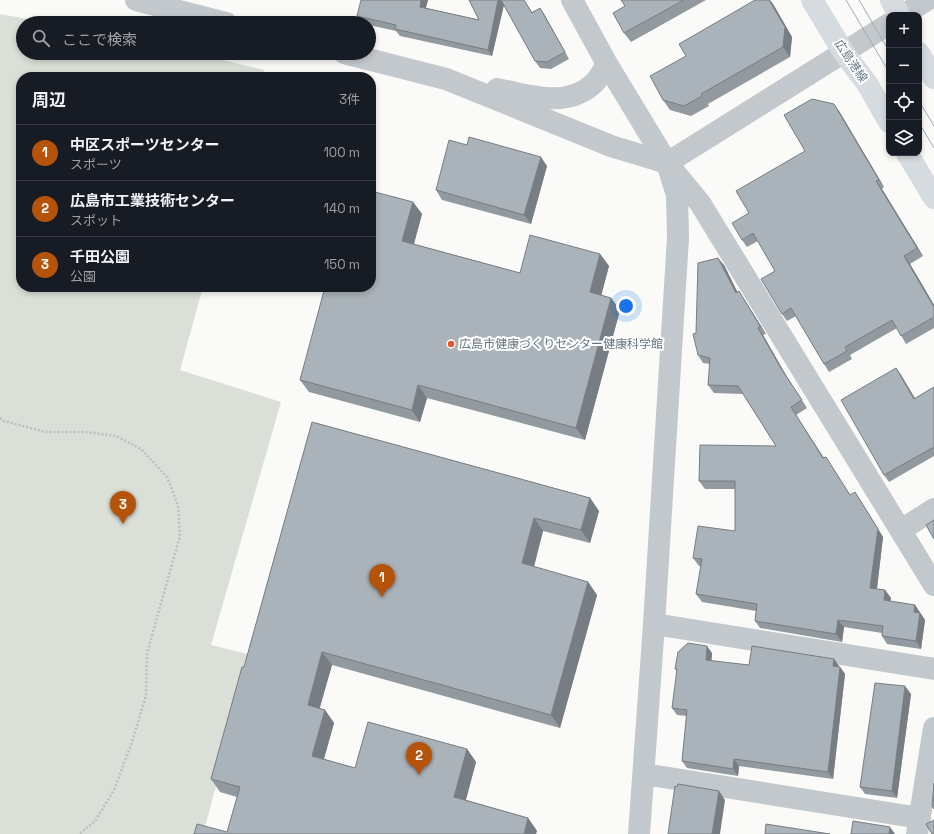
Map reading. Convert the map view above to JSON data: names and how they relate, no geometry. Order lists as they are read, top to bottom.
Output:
{
  "streets": {
    "main road": ["広島港線"]
  },
  "places": ["広島市健康づくりセンター健康科学館"],
  "page": {
    "map_buttons": ["+", "−"],
    "search": "ここで検索",
    "heading": ["周辺", "3件"],
    "list": [
      {
        "mark": "1",
        "name": "中区スポーツセンター",
        "note": "スポーツ",
        "value": "100 m"
      },
      {
        "mark": "2",
        "name": "広島市工業技術センター",
        "note": "スポット",
        "value": "140 m"
      },
      {
        "mark": "3",
        "name": "千田公園",
        "note": "公園",
        "value": "150 m"
      }
    ],
    "pins": ["3", "1", "2"]
  }
}
